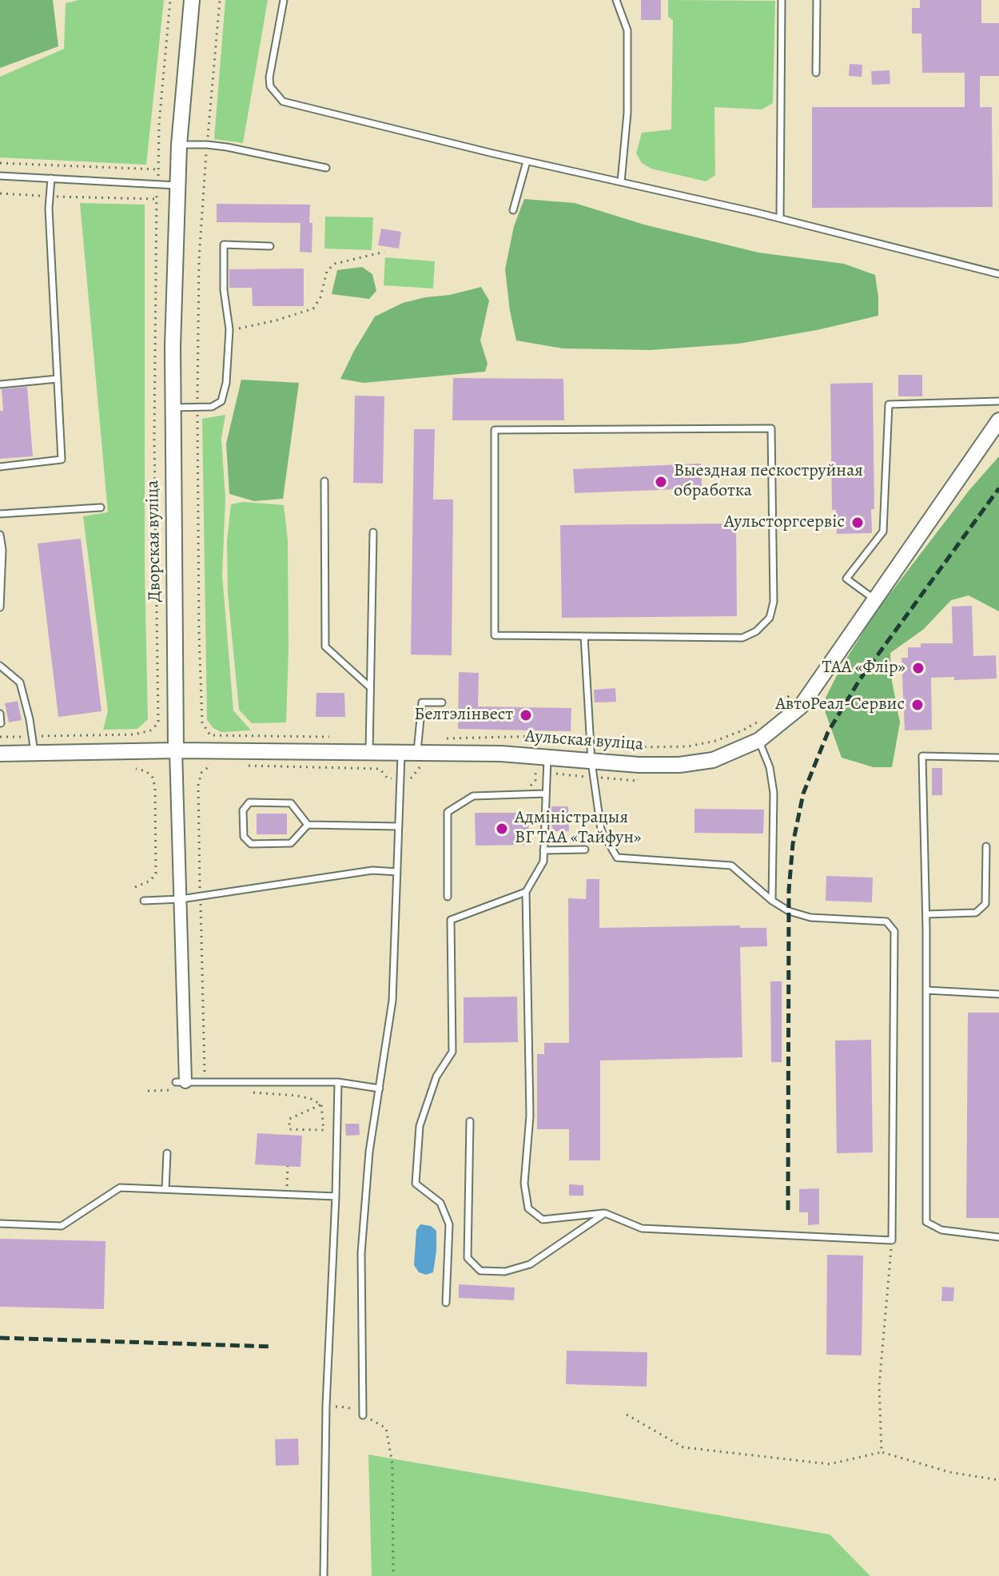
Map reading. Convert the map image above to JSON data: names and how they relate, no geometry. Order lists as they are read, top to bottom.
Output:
{
  "streets": {
    "street": ["Дворская вуліца", "Аульская вуліца"]
  },
  "crossings": [
    ["Дворская вуліца", "Аульская вуліца"]
  ],
  "places": [
    "Выездная пескоструйная обработка",
    "Аульсторгсервіс",
    "ТАА «Флір»",
    "АвтоРеал-Сервис",
    "Белтэлінвест",
    "Адміністрацыя ВГ ТАА «Тайфун»"
  ]
}
